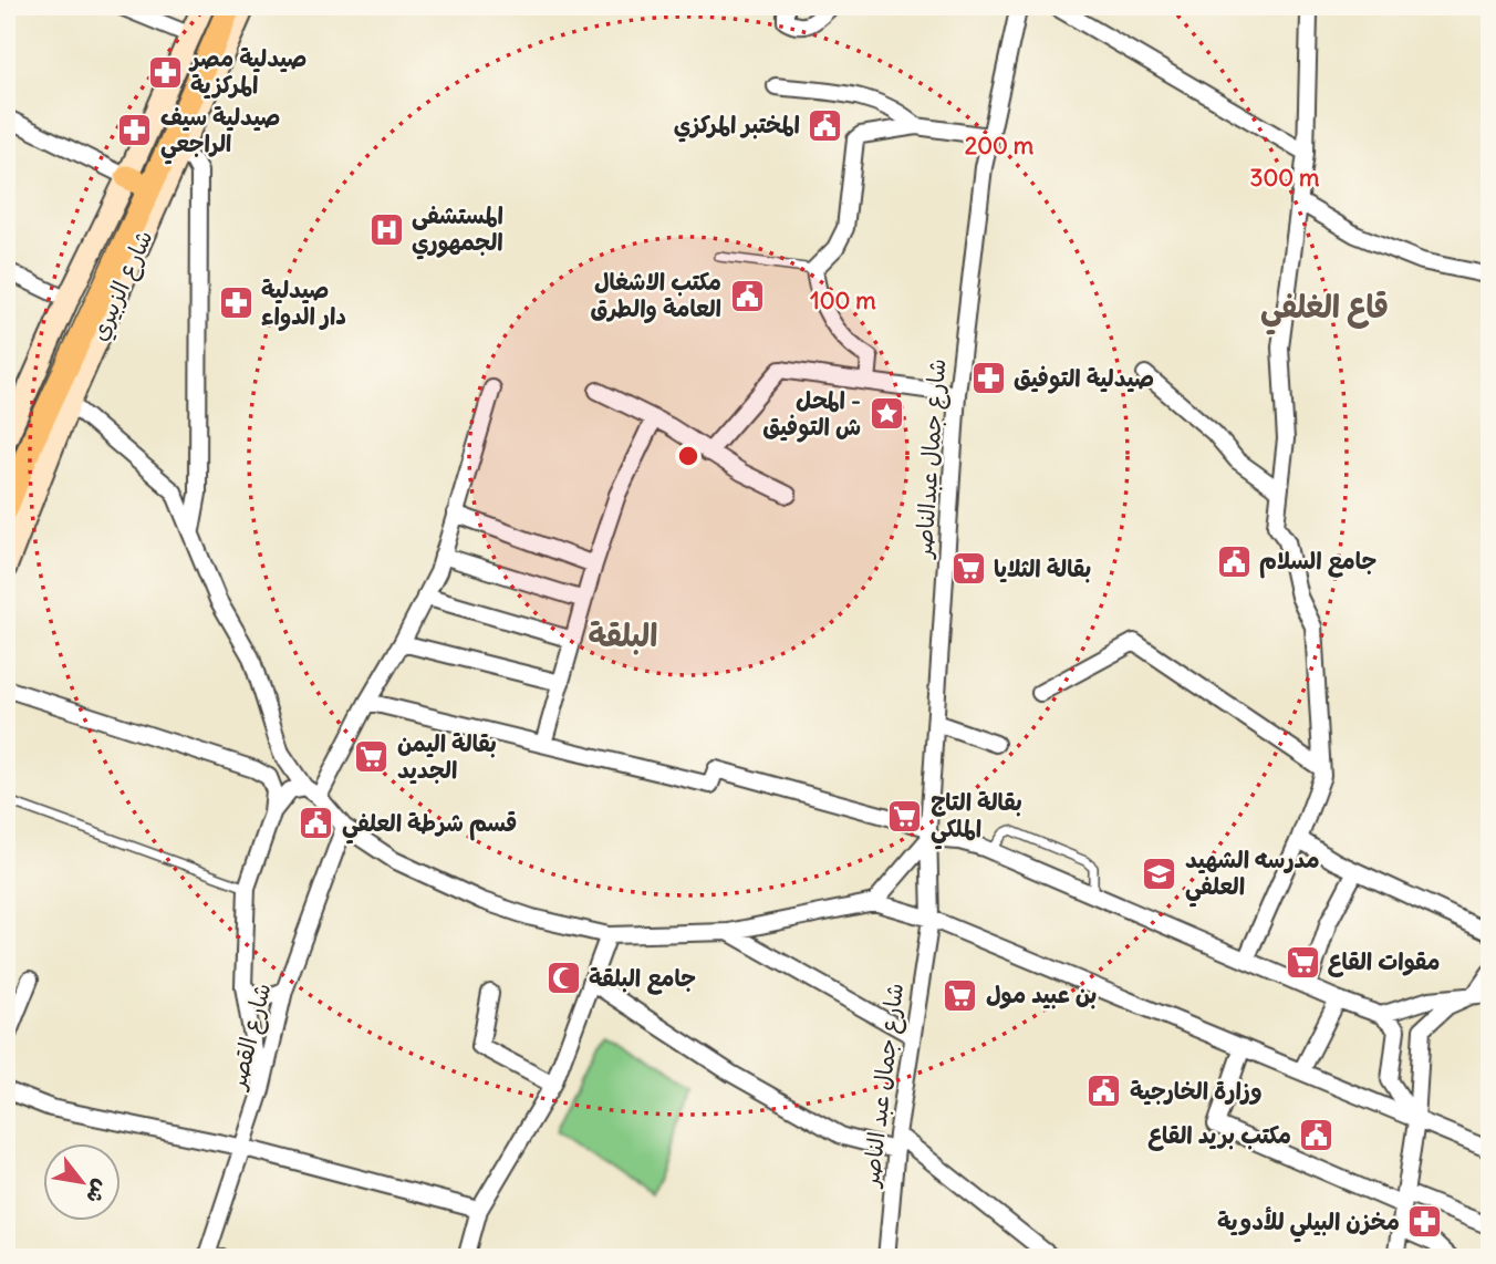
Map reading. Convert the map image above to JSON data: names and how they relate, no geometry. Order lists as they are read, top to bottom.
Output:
{
  "streets": {
    "main road": ["شارع الزبيري"],
    "street": ["شارع جمال عبدالناصر", "شارع القصر", "شارع جمال عبد الناصر"]
  },
  "crossings": [
    ["شارع جمال عبدالناصر", "شارع جمال عبد الناصر"]
  ],
  "districts": ["قاع الغلفي", "البلقة"],
  "places": {
    "pharmacy": [
      "صيدلية مصر المركزية",
      "صيدلية سيف الراجعي",
      "صيدلية دار الدواء",
      "صيدلية التوفيق",
      "مخزن البيلي للأدوية"
    ],
    "public building": [
      "المختبر المركزي",
      "مكتب الاشغال العامة والطرق",
      "جامع السلام",
      "قسم شرطة العلفي",
      "وزارة الخارجية",
      "مكتب بريد القاع"
    ],
    "hospital": ["المستشفى الجمهوري"],
    "place": ["المحل - ش التوفيق"],
    "supermarket": [
      "بقالة الثلايا",
      "بقالة اليمن الجديد",
      "بقالة التاج الملكي",
      "مقوات القاع",
      "بن عبيد مول"
    ],
    "school or university": ["مدرسه الشهيد العلفي"],
    "mosque": ["جامع البلقة"]
  },
  "north": "bottom right",
  "rings": ["200 m", "300 m", "100 m"]
}
